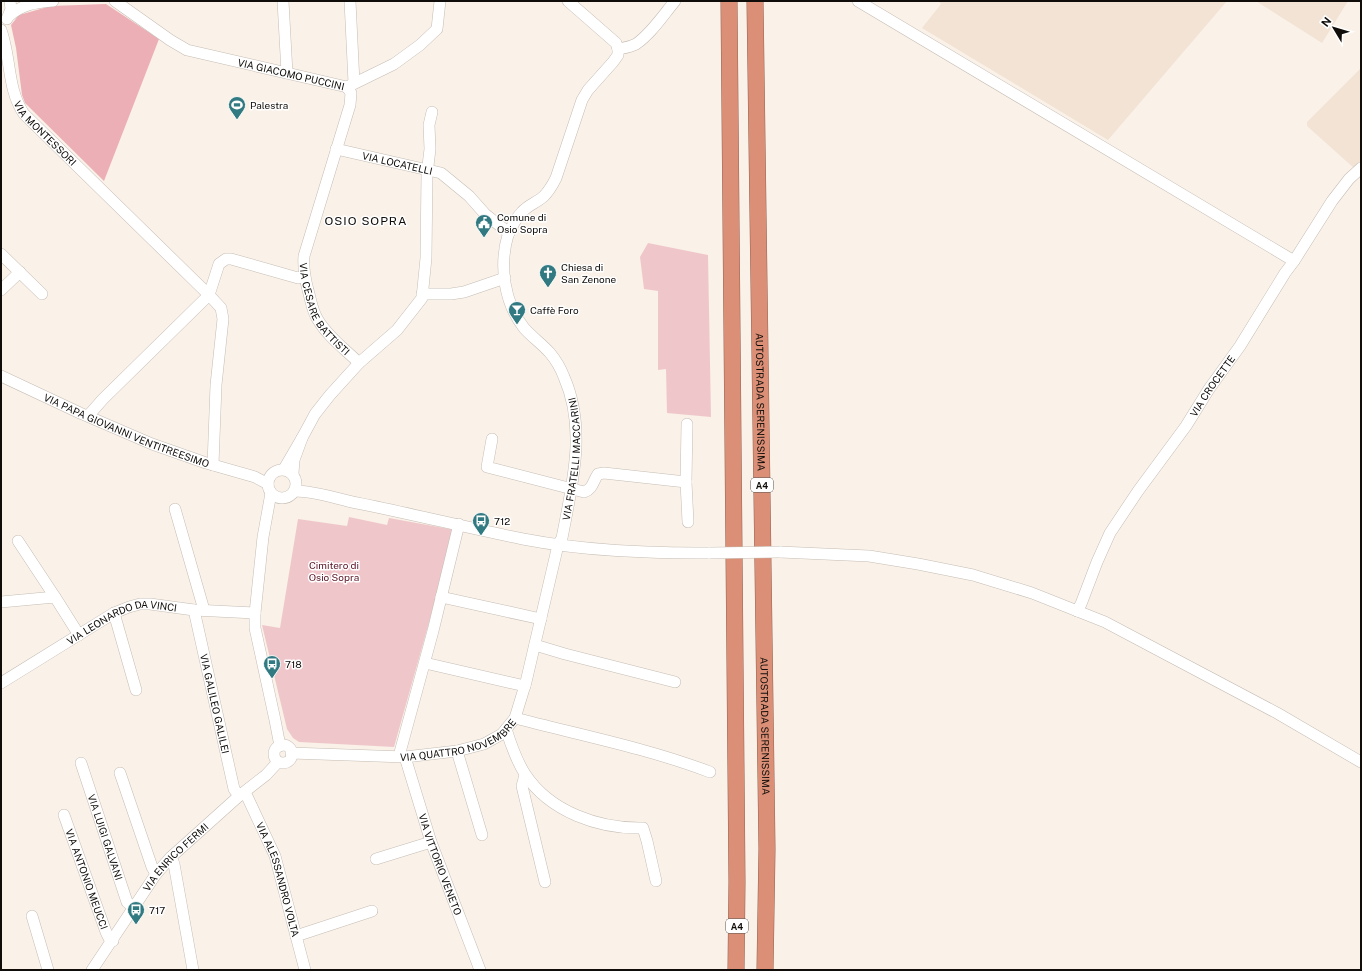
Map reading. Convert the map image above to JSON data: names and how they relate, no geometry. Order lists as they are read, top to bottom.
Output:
{
  "streets": {
    "highway": ["AUTOSTRADA SERENISSIMA", "A4"],
    "street": [
      "VIA GIACOMO PUCCINI",
      "VIA MONTESSORI",
      "VIA LOCATELLI",
      "VIA CESARE BATTISTI",
      "VIA CROCETTE",
      "VIA PAPA GIOVANNI VENTITREESIMO",
      "VIA FRATELLI MACCARINI",
      "VIA LEONARDO DA VINCI",
      "VIA GALILEO GALILEI",
      "VIA QUATTRO NOVEMBRE",
      "VIA LUIGI GALVANI",
      "VIA ENRICO FERMI",
      "VIA VITTORIO VENETO",
      "VIA ANTONIO MEUCCI",
      "VIA ALESSANDRO VOLTA"
    ]
  },
  "crossings": [
    ["VIA GIACOMO PUCCINI", "VIA CESARE BATTISTI"],
    ["VIA MONTESSORI", "VIA PAPA GIOVANNI VENTITREESIMO"],
    ["VIA LOCATELLI", "VIA CESARE BATTISTI"],
    ["VIA LOCATELLI", "VIA FRATELLI MACCARINI"],
    ["VIA FRATELLI MACCARINI", "VIA QUATTRO NOVEMBRE"],
    ["VIA LEONARDO DA VINCI", "VIA GALILEO GALILEI"],
    ["VIA GALILEO GALILEI", "VIA ENRICO FERMI"],
    ["VIA GALILEO GALILEI", "VIA ALESSANDRO VOLTA"],
    ["VIA QUATTRO NOVEMBRE", "VIA ENRICO FERMI"],
    ["VIA QUATTRO NOVEMBRE", "VIA VITTORIO VENETO"],
    ["VIA LUIGI GALVANI", "VIA ENRICO FERMI"],
    ["VIA ENRICO FERMI", "VIA ANTONIO MEUCCI"],
    ["VIA ENRICO FERMI", "VIA ALESSANDRO VOLTA"]
  ],
  "districts": ["OSIO SOPRA"],
  "parks": ["Cimitero di Osio Sopra"],
  "places": {
    "sports": ["Palestra"],
    "public building": ["Comune di Osio Sopra"],
    "church": ["Chiesa di San Zenone"],
    "bar": ["Caffè Foro"],
    "bus stop": ["712", "718", "717"]
  },
  "north": "top left"
}
